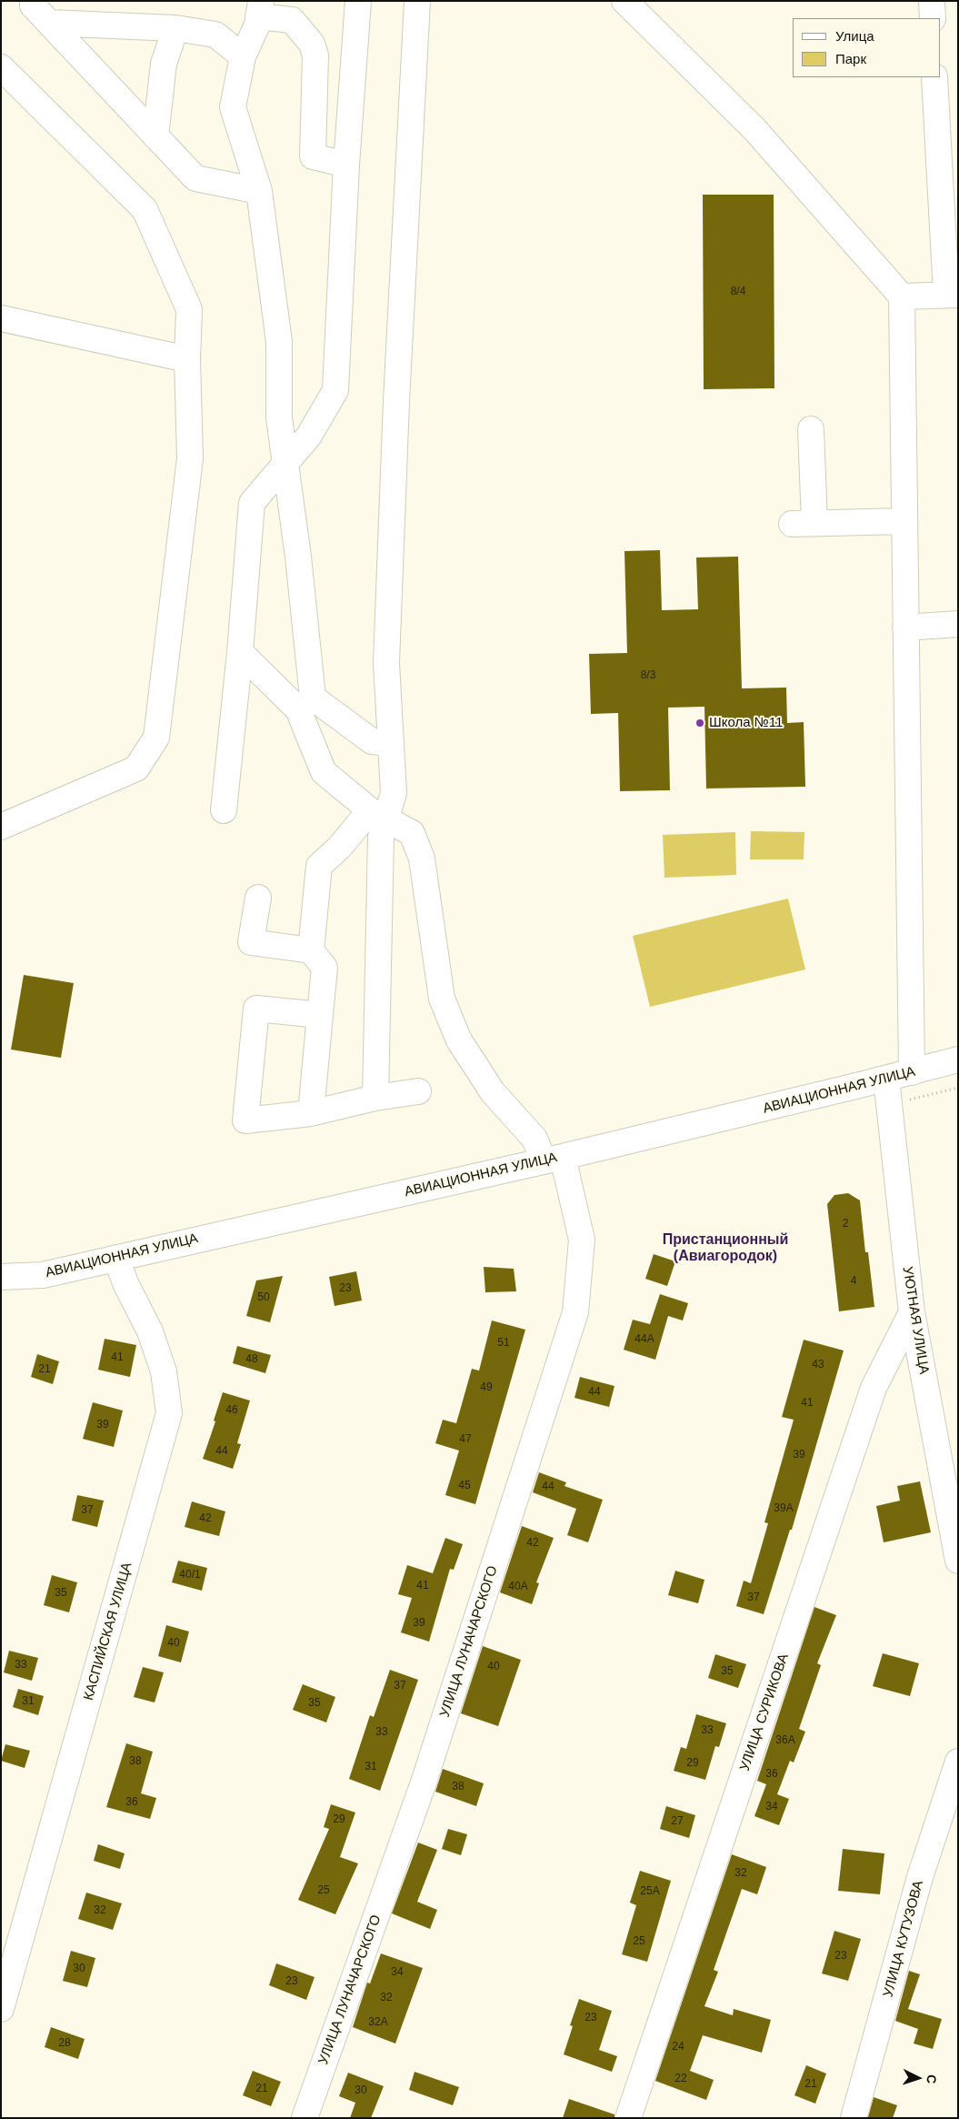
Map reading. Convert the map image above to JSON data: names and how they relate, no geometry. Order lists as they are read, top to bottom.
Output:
{
  "streets": {
    "street": [
      "АВИАЦИОННАЯ УЛИЦА",
      "УЮТНАЯ УЛИЦА",
      "КАСПИЙСКАЯ УЛИЦА",
      "УЛИЦА ЛУНАЧАРСКОГО",
      "УЛИЦА СУРИКОВА",
      "УЛИЦА КУТУЗОВА"
    ]
  },
  "crossings": [
    ["АВИАЦИОННАЯ УЛИЦА", "УЮТНАЯ УЛИЦА"],
    ["АВИАЦИОННАЯ УЛИЦА", "КАСПИЙСКАЯ УЛИЦА"],
    ["АВИАЦИОННАЯ УЛИЦА", "УЛИЦА ЛУНАЧАРСКОГО"],
    ["УЮТНАЯ УЛИЦА", "УЛИЦА СУРИКОВА"]
  ],
  "districts": ["Пристанционный (Авиагородок)"],
  "places": ["Школа №11"],
  "house_numbers": [
    "8/4",
    "8/3",
    "2",
    "4",
    "23",
    "50",
    "44А",
    "51",
    "41",
    "48",
    "43",
    "21",
    "49",
    "44",
    "41",
    "46",
    "39",
    "47",
    "44",
    "39",
    "45",
    "44",
    "39А",
    "37",
    "42",
    "42",
    "40/1",
    "41",
    "40А",
    "35",
    "37",
    "39",
    "40",
    "33",
    "40",
    "35",
    "37",
    "31",
    "35",
    "33",
    "33",
    "36А",
    "38",
    "29",
    "31",
    "36",
    "38",
    "36",
    "34",
    "29",
    "27",
    "32",
    "25",
    "25А",
    "32",
    "25",
    "23",
    "30",
    "34",
    "23",
    "32",
    "23",
    "32А",
    "28",
    "24",
    "22",
    "21",
    "21",
    "30"
  ],
  "legend": ["Улица", "Парк"],
  "north": "right"
}
